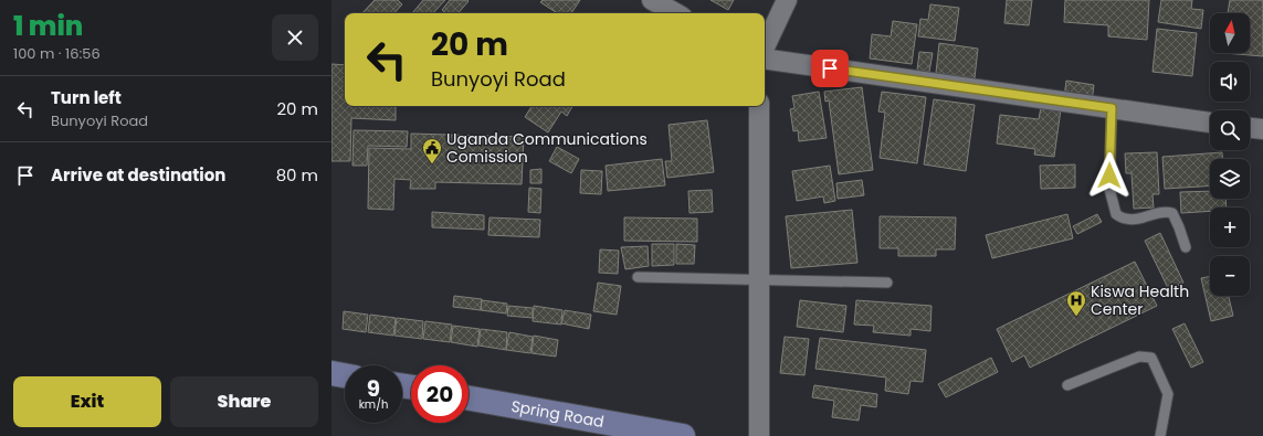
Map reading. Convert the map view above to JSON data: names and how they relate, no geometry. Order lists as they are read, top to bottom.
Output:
{
  "streets": {
    "main road": ["Spring Road"]
  },
  "places": {
    "public building": ["Uganda Communications Comission"],
    "hospital": ["Kiswa Health Center"]
  },
  "north": "top",
  "page": {
    "heading": ["1 min", "100 m · 16:56"],
    "map_buttons": ["+", "−"],
    "turn": ["20 m", "Bunyoyi Road"],
    "list": [
      {
        "name": "Turn left",
        "note": "Bunyoyi Road",
        "value": "20 m"
      },
      {
        "name": "Arrive at destination",
        "value": "80 m"
      }
    ],
    "speed": "9 km/h",
    "limit": "20",
    "buttons": ["Exit", "Share"]
  }
}
